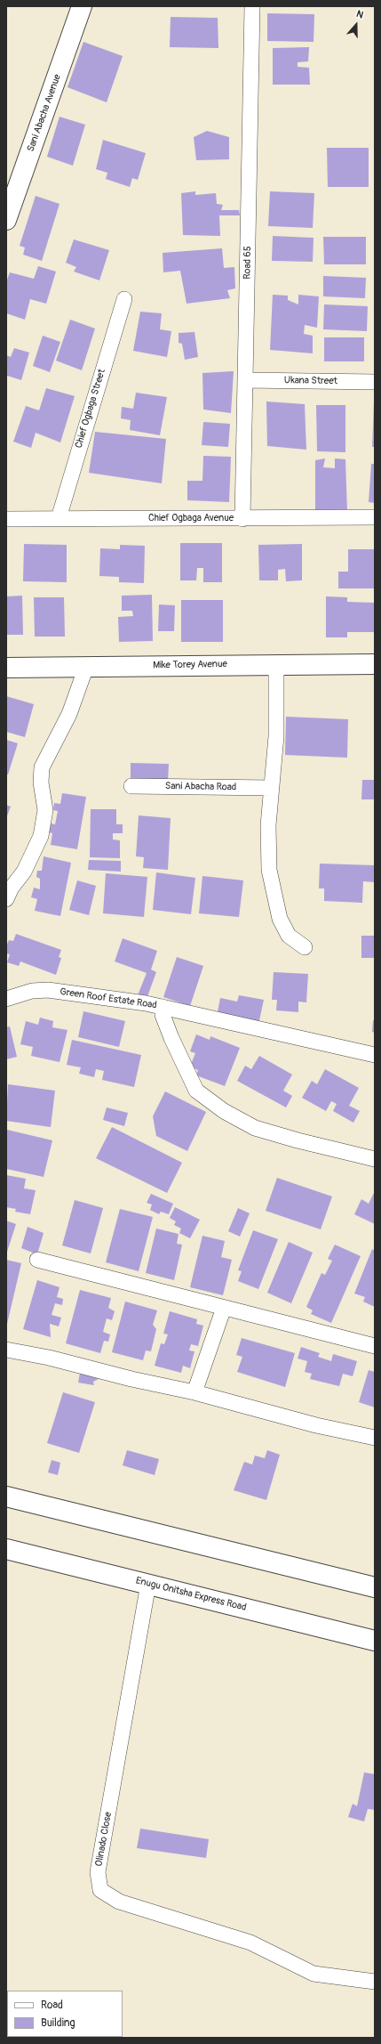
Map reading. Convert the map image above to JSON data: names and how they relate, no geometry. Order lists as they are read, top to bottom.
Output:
{
  "streets": {
    "main road": ["Sani Abacha Avenue", "Mike Torey Avenue", "Enugu Onitsha Express Road"],
    "street": [
      "Road 65",
      "Ukana Street",
      "Chief Ogbaga Street",
      "Chief Ogbaga Avenue",
      "Sani Abacha Road",
      "Green Roof Estate Road",
      "Olinado Close"
    ]
  },
  "crossings": [
    ["Road 65", "Ukana Street"],
    ["Road 65", "Chief Ogbaga Avenue"],
    ["Chief Ogbaga Street", "Chief Ogbaga Avenue"],
    ["Enugu Onitsha Express Road", "Olinado Close"]
  ],
  "legend": ["Road", "Building"],
  "north": "top"
}
